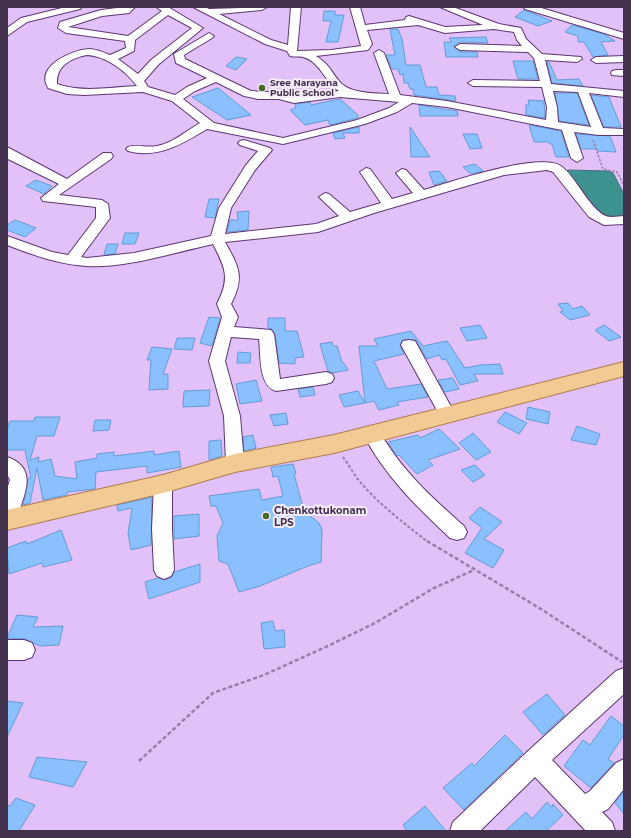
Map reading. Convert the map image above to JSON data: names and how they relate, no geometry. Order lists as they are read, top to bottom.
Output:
{
  "places": ["Sree Narayana Public School", "Chenkottukonam LPS"]
}
